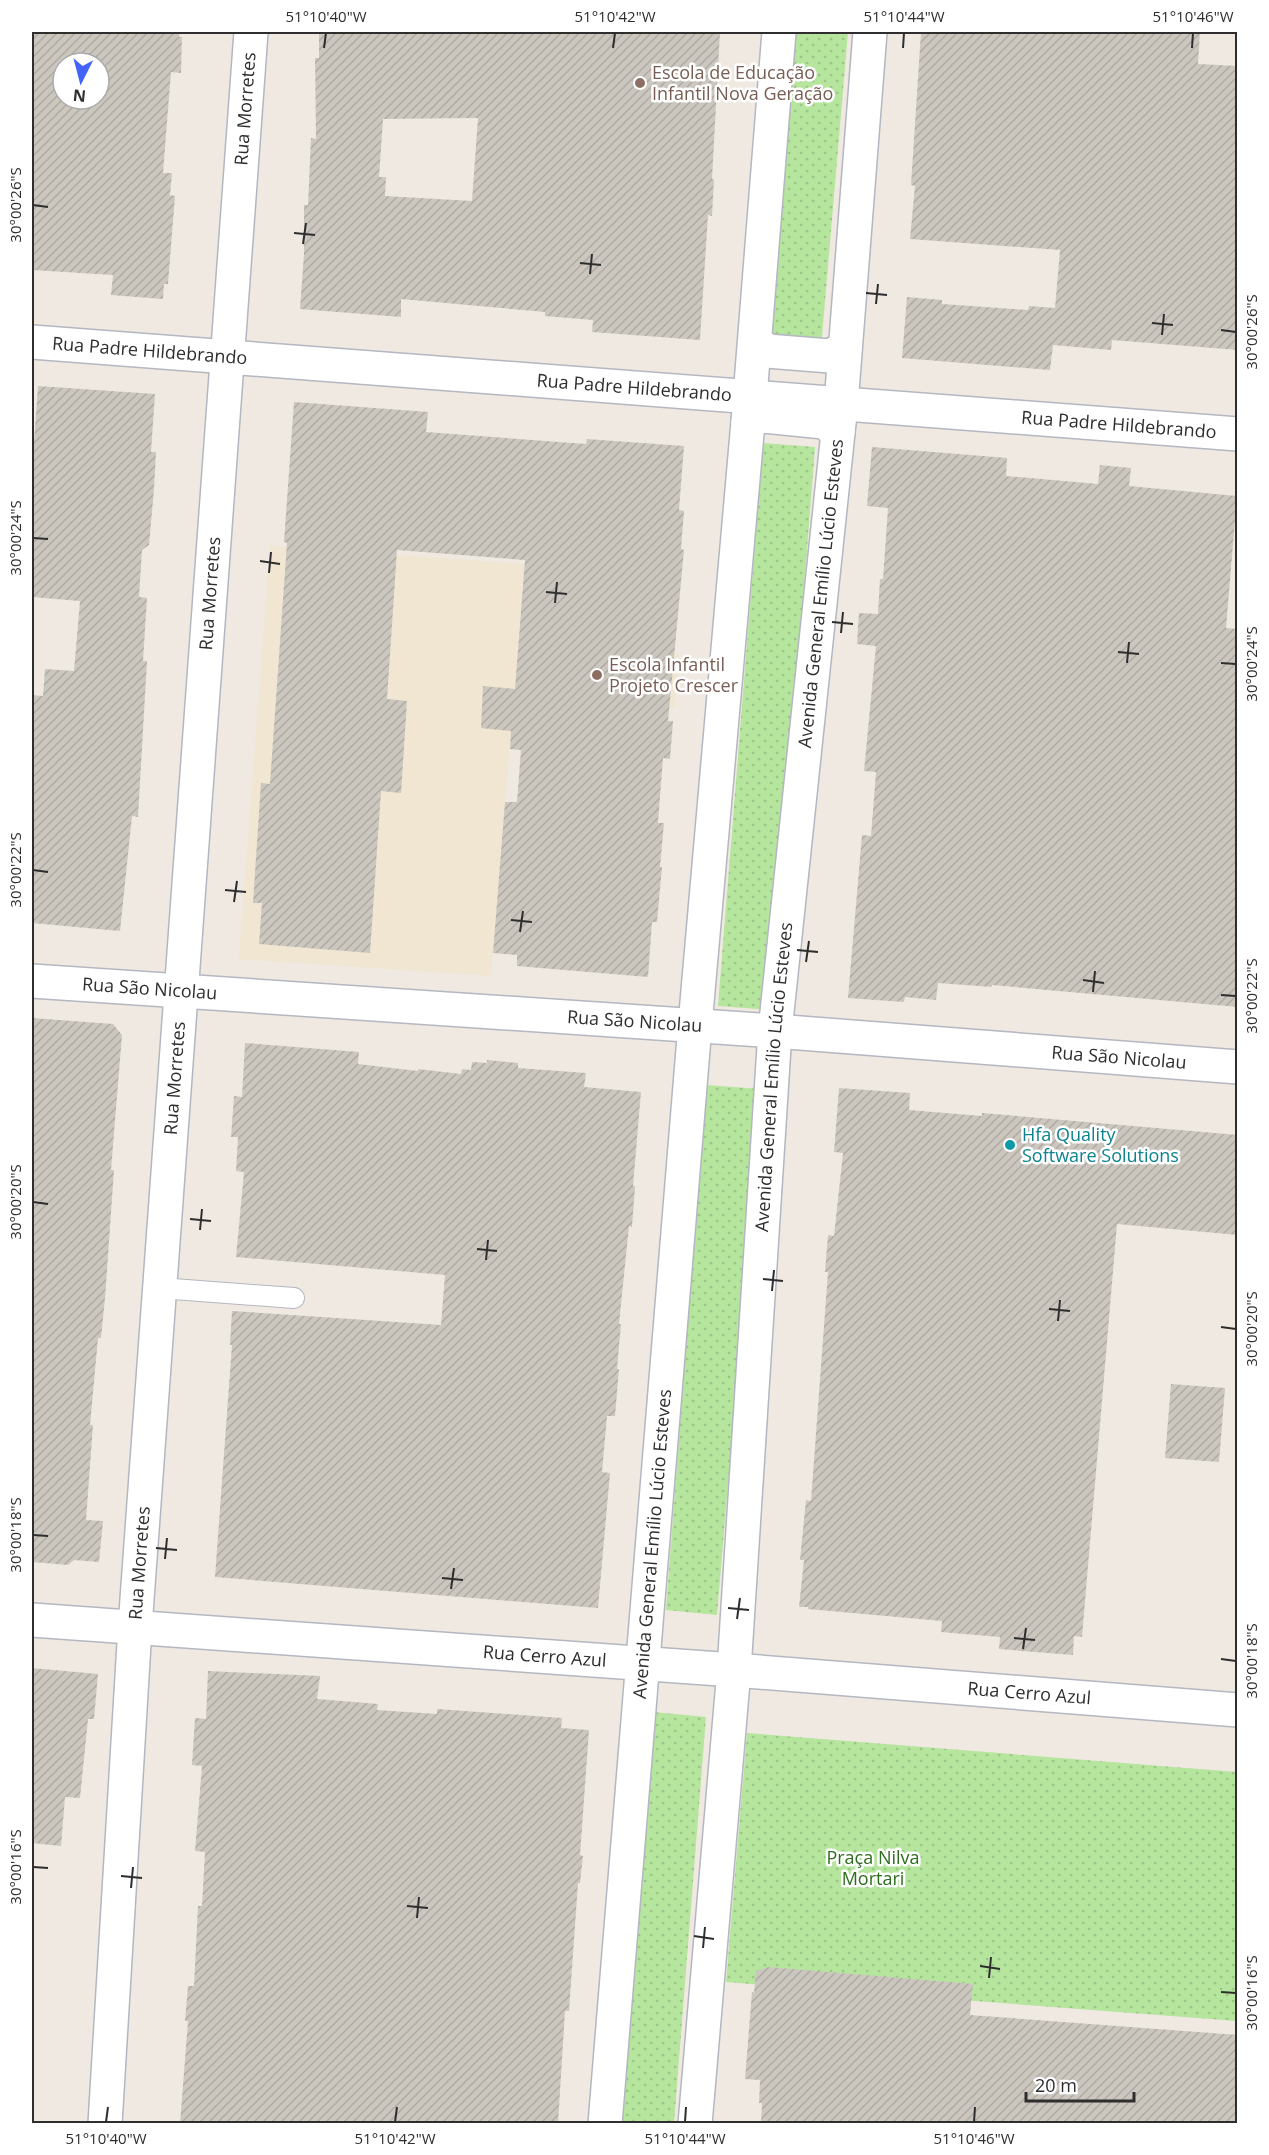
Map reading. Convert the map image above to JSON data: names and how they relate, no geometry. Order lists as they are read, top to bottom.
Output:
{
  "streets": {
    "street": [
      "Rua Morretes",
      "Rua Padre Hildebrando",
      "Avenida General Emílio Lúcio Esteves",
      "Rua São Nicolau",
      "Rua Cerro Azul"
    ]
  },
  "crossings": [
    ["Rua Morretes", "Rua Padre Hildebrando"],
    ["Rua Morretes", "Rua São Nicolau"],
    ["Rua Morretes", "Rua Cerro Azul"],
    ["Rua Padre Hildebrando", "Avenida General Emílio Lúcio Esteves"],
    ["Avenida General Emílio Lúcio Esteves", "Rua São Nicolau"],
    ["Avenida General Emílio Lúcio Esteves", "Rua Cerro Azul"]
  ],
  "parks": ["Praça Nilva Mortari"],
  "places": ["Escola de Educação Infantil Nova Geração", "Escola Infantil Projeto Crescer", "Hfa Quality Software Solutions"],
  "scale_bar": "20 m",
  "north": "bottom",
  "coordinates": [
    "51°10'40\"W",
    "51°10'42\"W",
    "51°10'44\"W",
    "51°10'46\"W",
    "30°00'26\"S",
    "30°00'24\"S",
    "30°00'22\"S",
    "30°00'20\"S",
    "30°00'18\"S",
    "30°00'16\"S"
  ]
}
